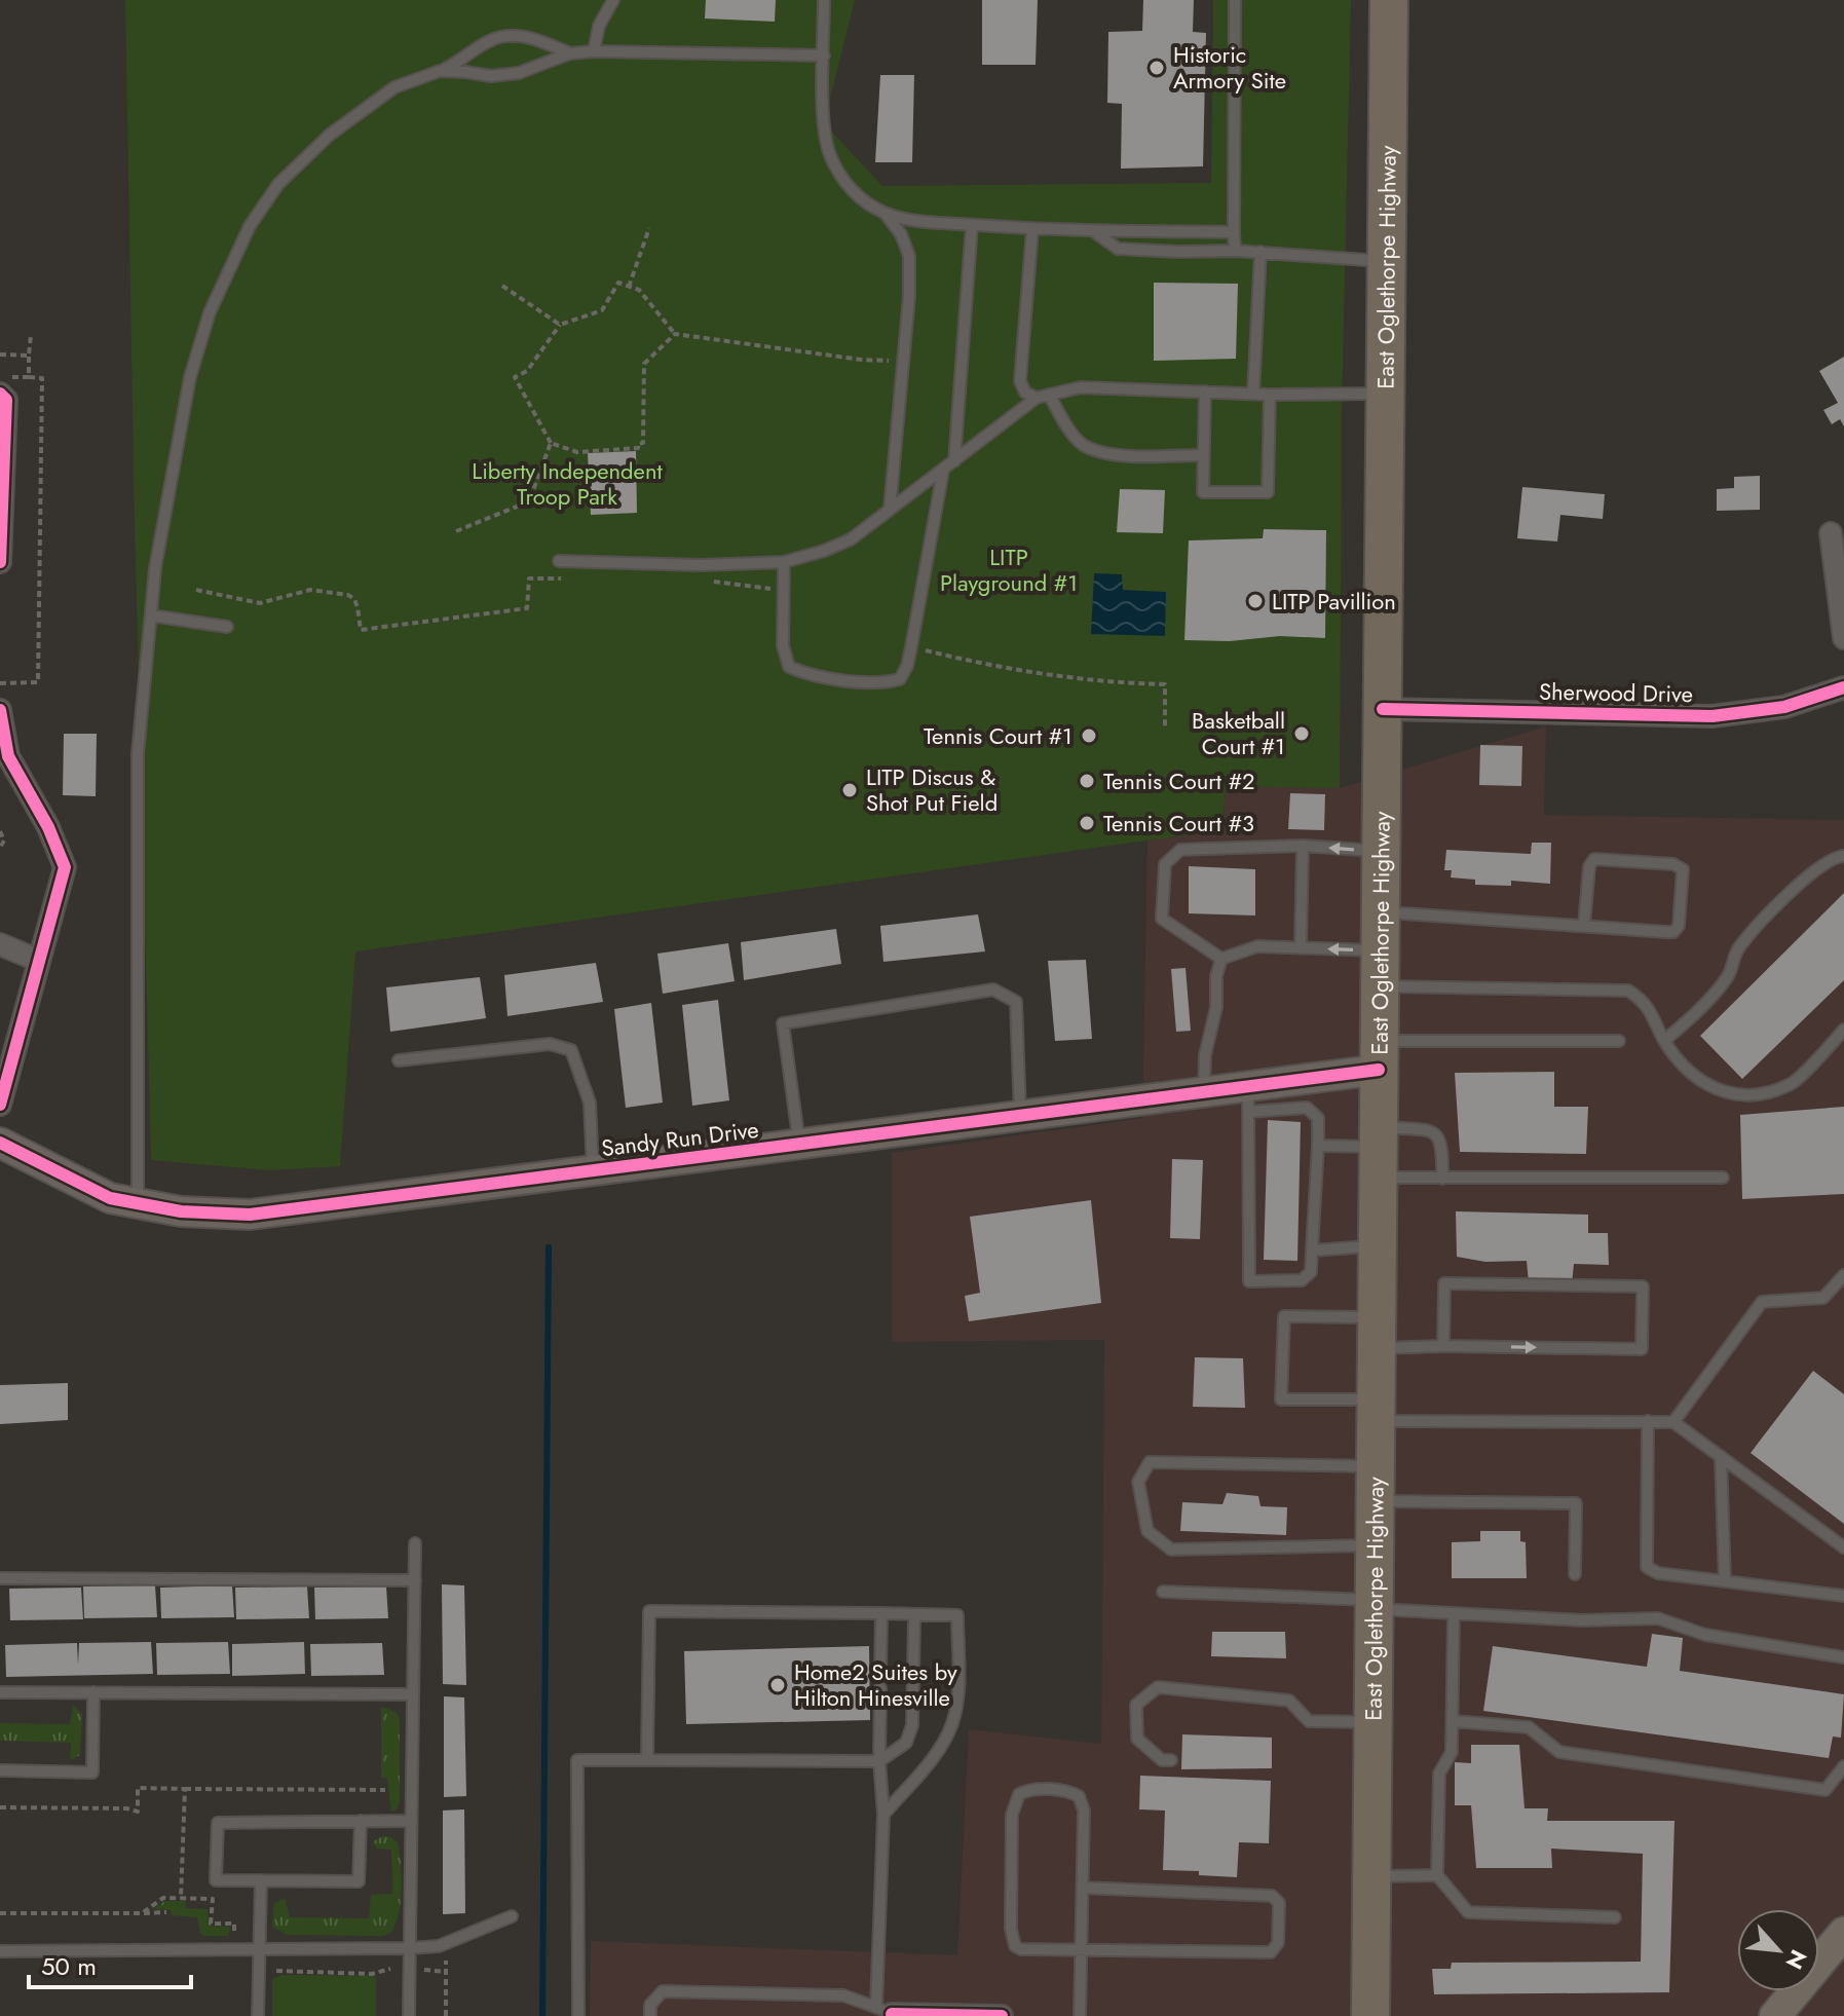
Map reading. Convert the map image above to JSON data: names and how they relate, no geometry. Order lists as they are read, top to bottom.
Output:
{
  "streets": {
    "highway": ["East Oglethorpe Highway"],
    "street": ["Sherwood Drive", "Sandy Run Drive"]
  },
  "crossings": [
    ["East Oglethorpe Highway", "Sherwood Drive"],
    ["East Oglethorpe Highway", "Sandy Run Drive"]
  ],
  "parks": ["Liberty Independent Troop Park", "LITP Playground #1"],
  "places": [
    "Historic Armory Site",
    "LITP Pavillion",
    "Basketball Court #1",
    "Tennis Court #1",
    "Tennis Court #2",
    "LITP Discus & Shot Put Field",
    "Tennis Court #3",
    "Home2 Suites by Hilton Hinesville"
  ],
  "scale_bar": "50 m",
  "north": "bottom right"
}
